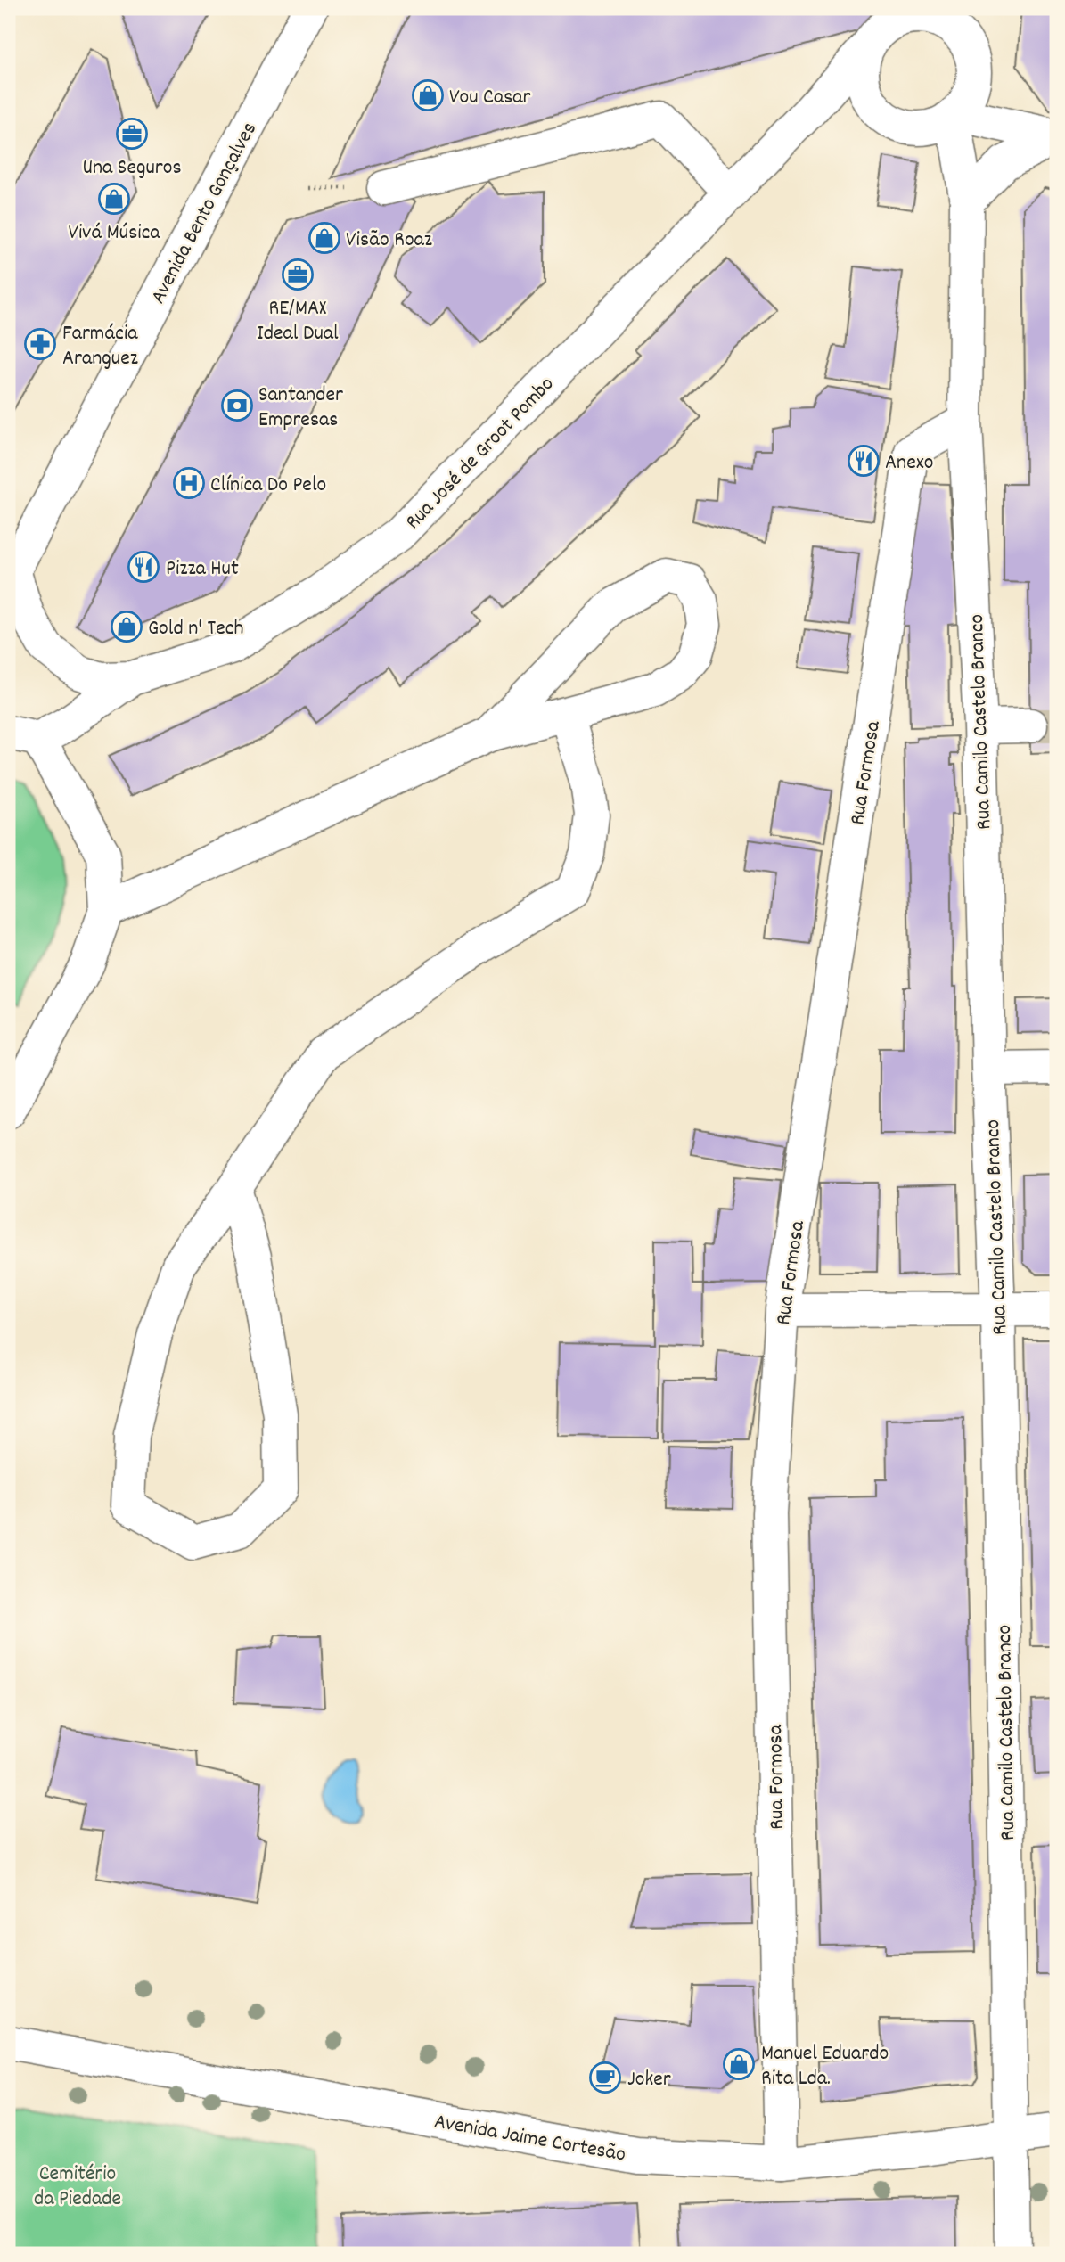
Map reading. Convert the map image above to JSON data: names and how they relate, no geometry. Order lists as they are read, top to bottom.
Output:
{
  "streets": {
    "street": [
      "Avenida Bento Gonçalves",
      "Rua José de Groot Pombo",
      "Rua Camilo Castelo Branco",
      "Rua Formosa",
      "Avenida Jaime Cortesão"
    ]
  },
  "crossings": [
    ["Rua José de Groot Pombo", "Rua Camilo Castelo Branco"],
    ["Rua Camilo Castelo Branco", "Rua Formosa"],
    ["Rua Camilo Castelo Branco", "Avenida Jaime Cortesão"],
    ["Rua Formosa", "Avenida Jaime Cortesão"]
  ],
  "parks": ["Cemitério da Piedade"],
  "places": {
    "shop": [
      "Vou Casar",
      "Vivá Música",
      "Visão Roaz",
      "Gold n' Tech",
      "Manuel Eduardo Rita Lda."
    ],
    "office": ["Una Seguros", "RE/MAX Ideal Dual"],
    "pharmacy": ["Farmácia Aranguez"],
    "bank": ["Santander Empresas"],
    "restaurant": ["Anexo", "Pizza Hut"],
    "hospital": ["Clínica Do Pelo"],
    "cafe": ["Joker"]
  }
}
